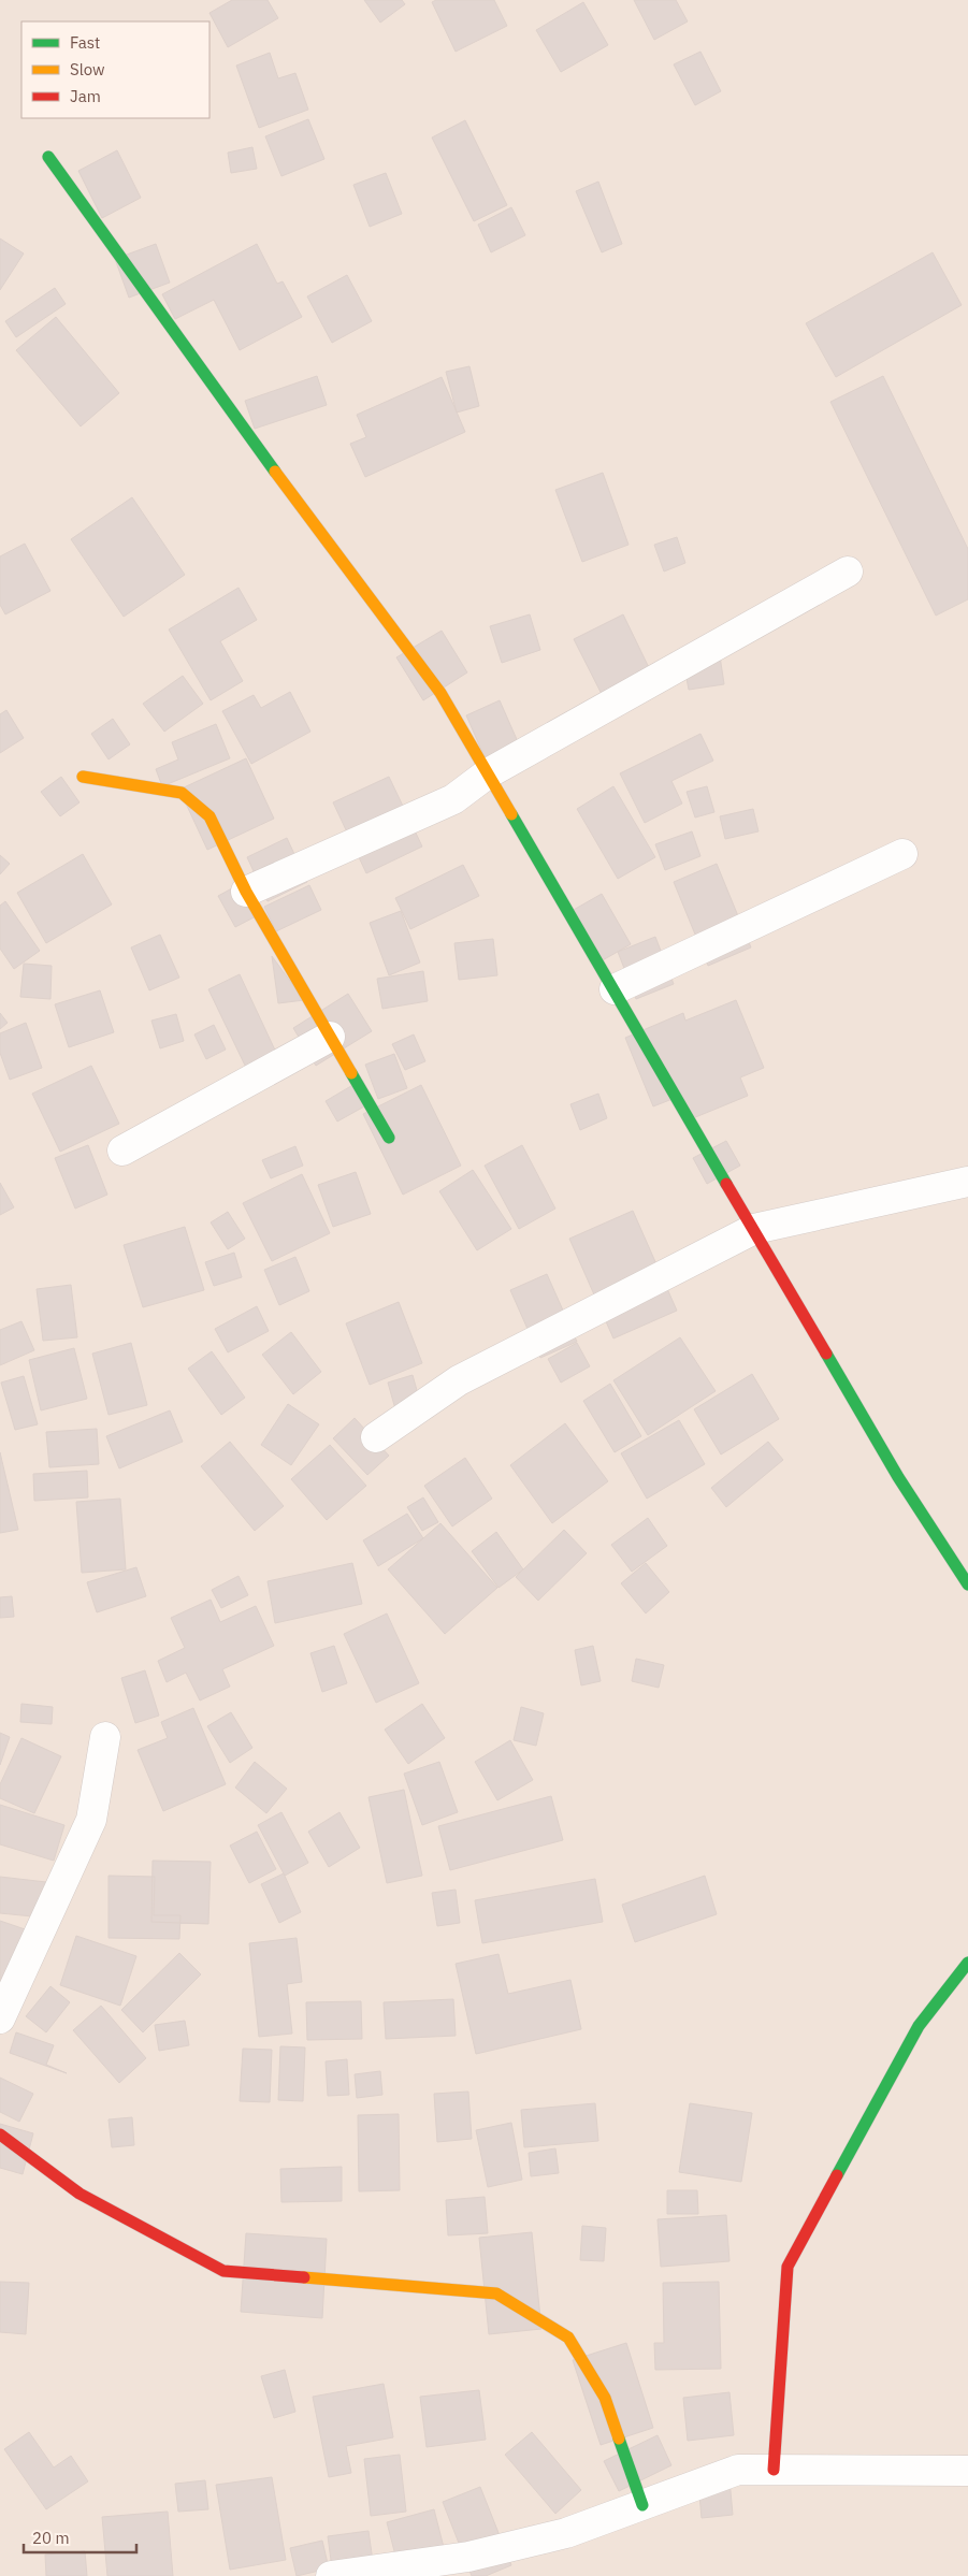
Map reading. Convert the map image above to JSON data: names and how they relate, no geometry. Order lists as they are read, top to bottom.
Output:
{
  "legend": ["Fast", "Slow", "Jam"],
  "scale_bar": "20 m"
}
